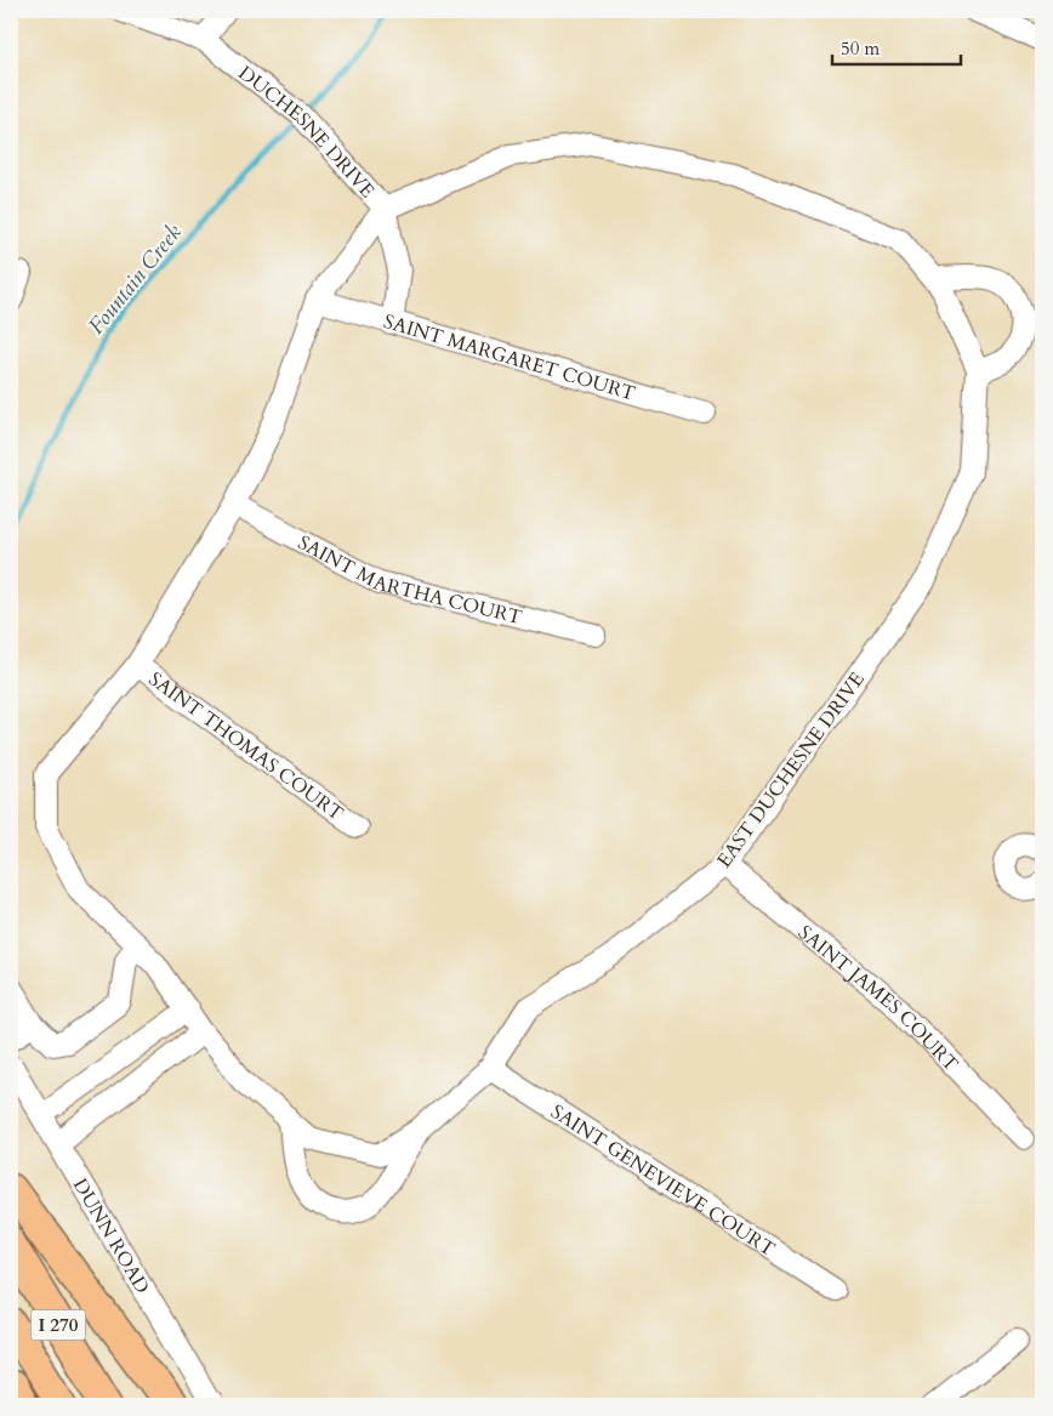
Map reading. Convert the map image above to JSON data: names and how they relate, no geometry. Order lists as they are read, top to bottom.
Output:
{
  "streets": {
    "highway": ["I 270"],
    "street": [
      "DUCHESNE DRIVE",
      "SAINT MARGARET COURT",
      "SAINT MARTHA COURT",
      "SAINT THOMAS COURT",
      "EAST DUCHESNE DRIVE",
      "SAINT JAMES COURT",
      "SAINT GENEVIEVE COURT",
      "DUNN ROAD"
    ]
  },
  "crossings": [
    ["DUCHESNE DRIVE", "SAINT MARGARET COURT"],
    ["EAST DUCHESNE DRIVE", "SAINT JAMES COURT"],
    ["EAST DUCHESNE DRIVE", "SAINT GENEVIEVE COURT"]
  ],
  "water": ["Fountain Creek"],
  "scale_bar": "50 m"
}
